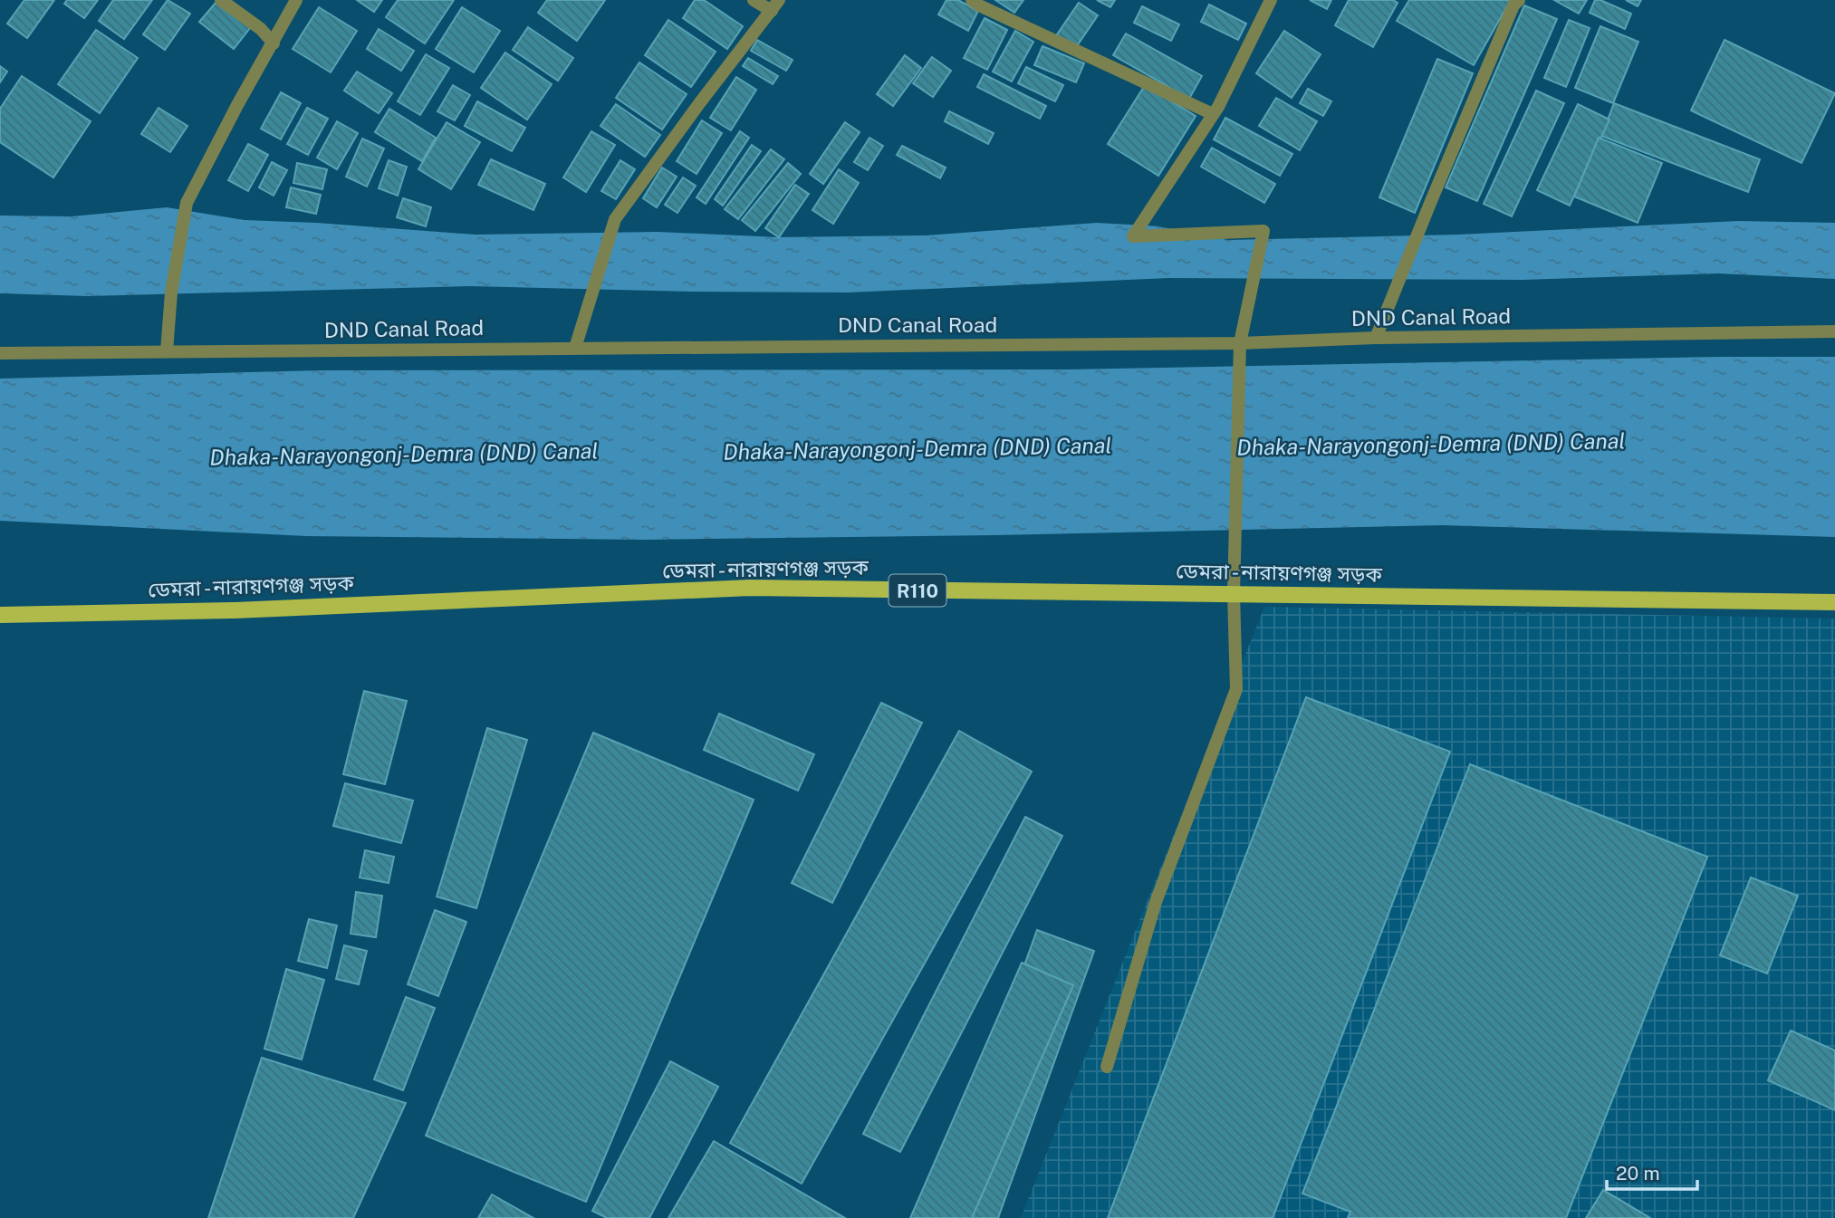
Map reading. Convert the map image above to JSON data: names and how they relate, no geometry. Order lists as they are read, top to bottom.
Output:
{
  "streets": {
    "main road": ["ডেমরা - নারায়ণগঞ্জ সড়ক", "R110"],
    "street": ["DND Canal Road"]
  },
  "water": ["Dhaka-Narayongonj-Demra (DND) Canal"],
  "scale_bar": "20 m"
}
